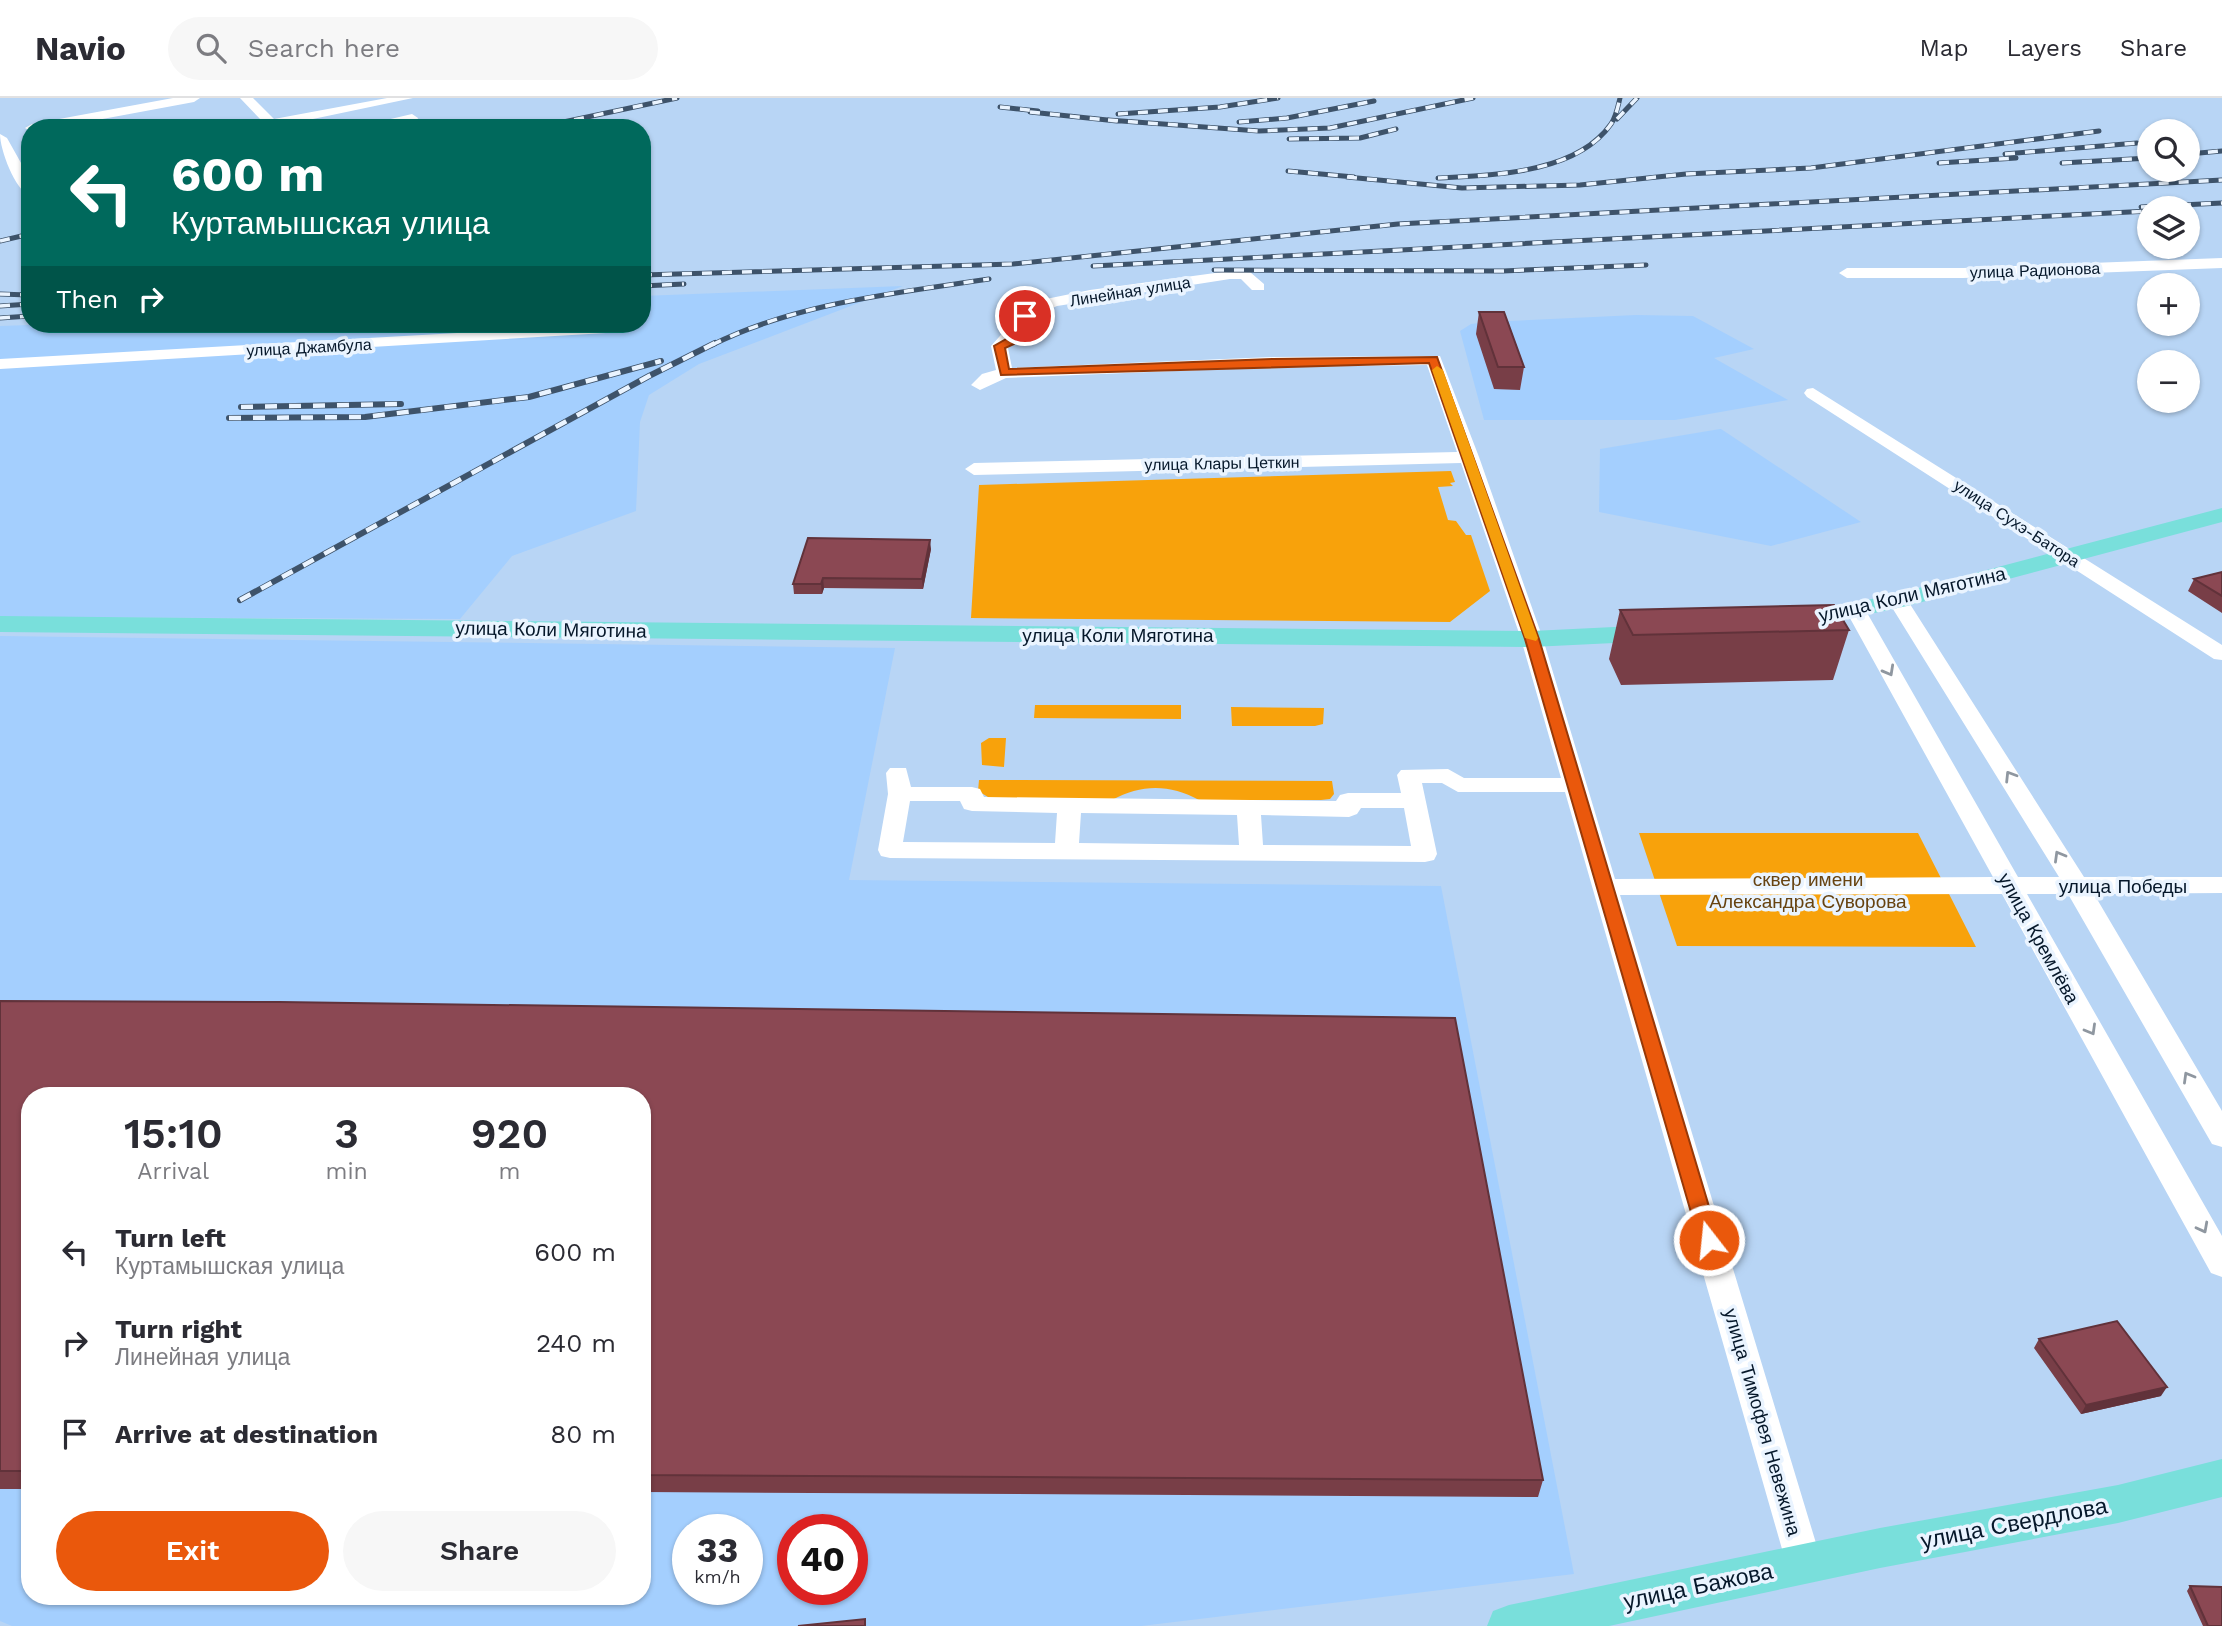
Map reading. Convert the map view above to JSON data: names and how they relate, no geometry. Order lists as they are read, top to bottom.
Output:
{
  "streets": {
    "main road": ["улица Коли Мяготина", "улица Свердлова", "улица Бажова"],
    "street": [
      "улица Радионова",
      "Линейная улица",
      "улица Джамбула",
      "улица Клары Цеткин",
      "улица Сухэ-Батора",
      "улица Победы",
      "улица Кремлёва",
      "улица Тимофея Невежина"
    ]
  },
  "crossings": [
    ["Линейная улица", "улица Тимофея Невежина"],
    ["улица Клары Цеткин", "улица Тимофея Невежина"],
    ["улица Сухэ-Батора", "улица Коли Мяготина"],
    ["улица Коли Мяготина", "улица Кремлёва"],
    ["улица Коли Мяготина", "улица Тимофея Невежина"],
    ["улица Победы", "улица Кремлёва"],
    ["улица Победы", "улица Тимофея Невежина"],
    ["улица Тимофея Невежина", "улица Свердлова"],
    ["улица Тимофея Невежина", "улица Бажова"],
    ["улица Свердлова", "улица Бажова"]
  ],
  "parks": ["сквер имени Александра Суворова"],
  "page": {
    "header": "Navio",
    "search": "Search here",
    "nav": ["Map", "Layers", "Share"],
    "map_buttons": ["+", "−"],
    "turn": ["600 m", "Куртамышская улица"],
    "then": "Then",
    "eta": [
      "15:10",
      "Arrival",
      "3",
      "min",
      "920",
      "m"
    ],
    "list": [
      {
        "name": "Turn left",
        "note": "Куртамышская улица",
        "value": "600 m"
      },
      {
        "name": "Turn right",
        "note": "Линейная улица",
        "value": "240 m"
      },
      {
        "name": "Arrive at destination",
        "value": "80 m"
      }
    ],
    "buttons": ["Exit", "Share"],
    "speed": "33 km/h",
    "limit": "40"
  }
}
